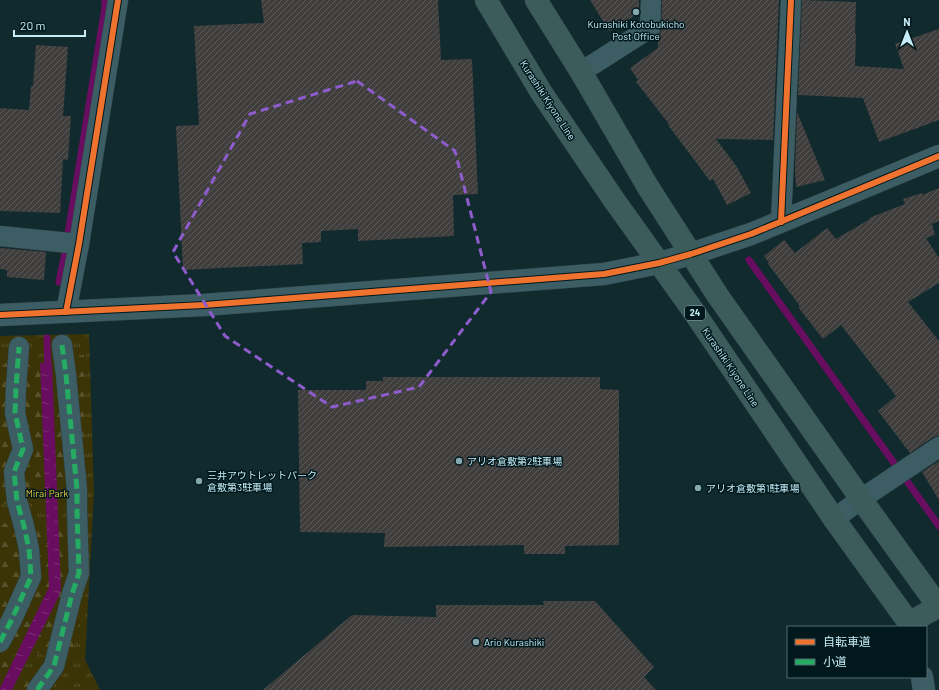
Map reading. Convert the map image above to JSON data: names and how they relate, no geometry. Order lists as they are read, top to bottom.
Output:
{
  "streets": {
    "main road": ["Kurashiki Kiyone Line", "24"]
  },
  "parks": ["Mirai Park"],
  "places": [
    "Kurashiki Kotobukicho Post Office",
    "アリオ倉敷第2駐車場",
    "三井アウトレットパーク 倉敷第3駐車場",
    "アリオ倉敷第1駐車場",
    "Ario Kurashiki"
  ],
  "legend": ["自転車道", "小道"],
  "scale_bar": "20 m",
  "north": "top"
}
